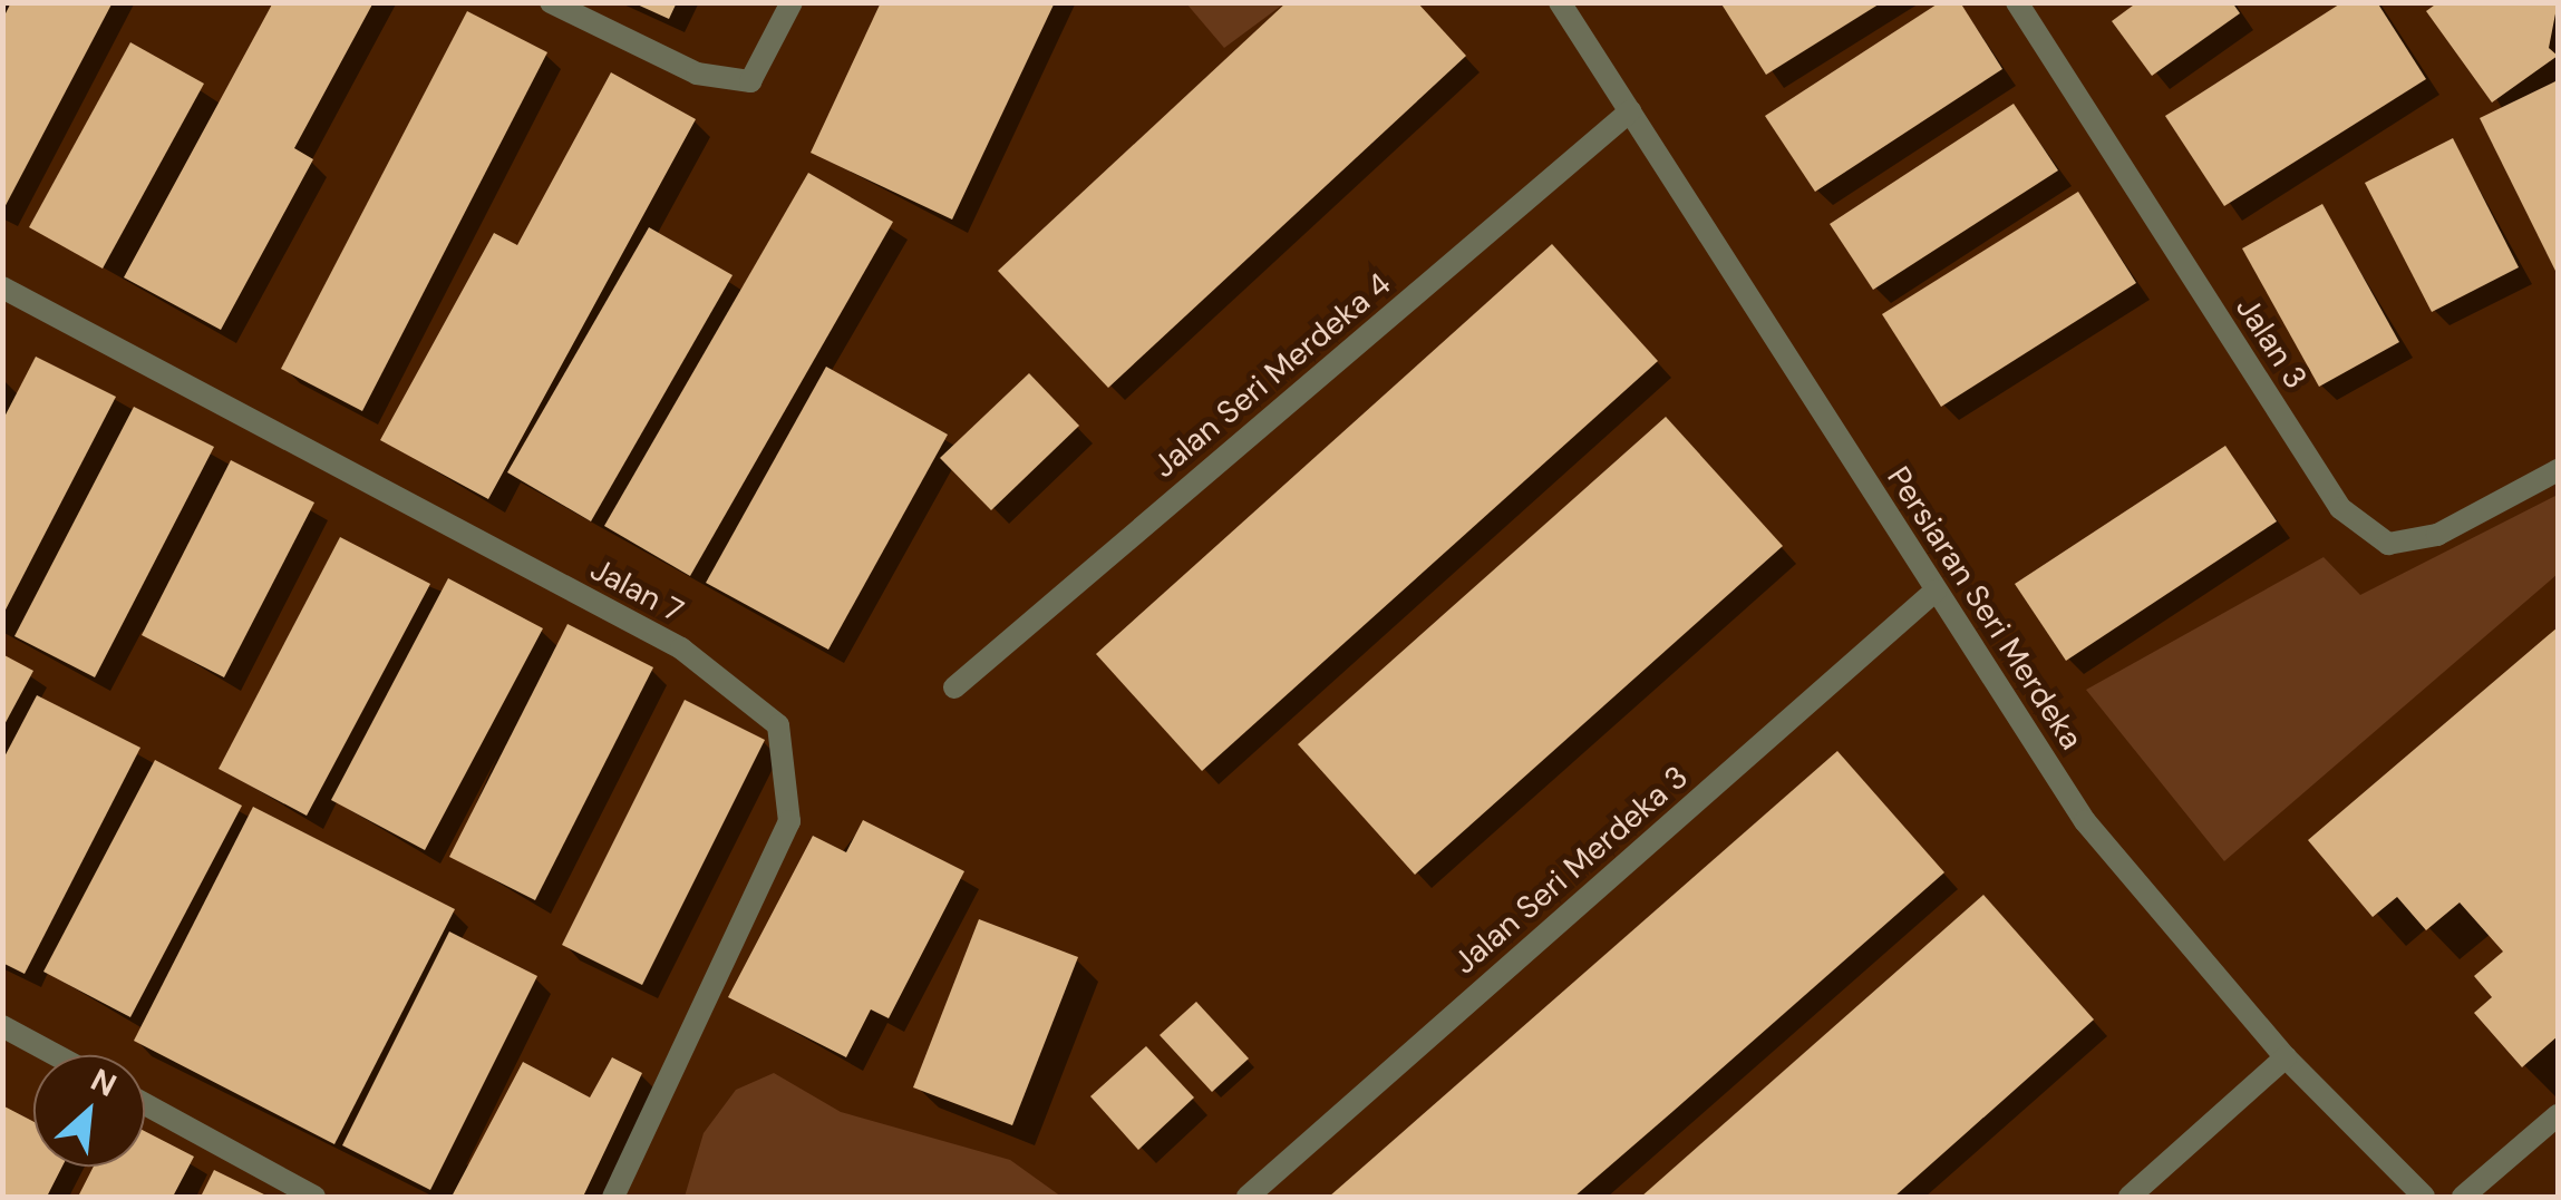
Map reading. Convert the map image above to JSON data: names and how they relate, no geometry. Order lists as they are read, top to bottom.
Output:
{
  "streets": {
    "street": [
      "Jalan 3",
      "Jalan Seri Merdeka 4",
      "Jalan 7",
      "Persiaran Seri Merdeka",
      "Jalan Seri Merdeka 3"
    ]
  },
  "crossings": [
    ["Jalan Seri Merdeka 4", "Persiaran Seri Merdeka"],
    ["Persiaran Seri Merdeka", "Jalan Seri Merdeka 3"]
  ],
  "north": "top right"
}
